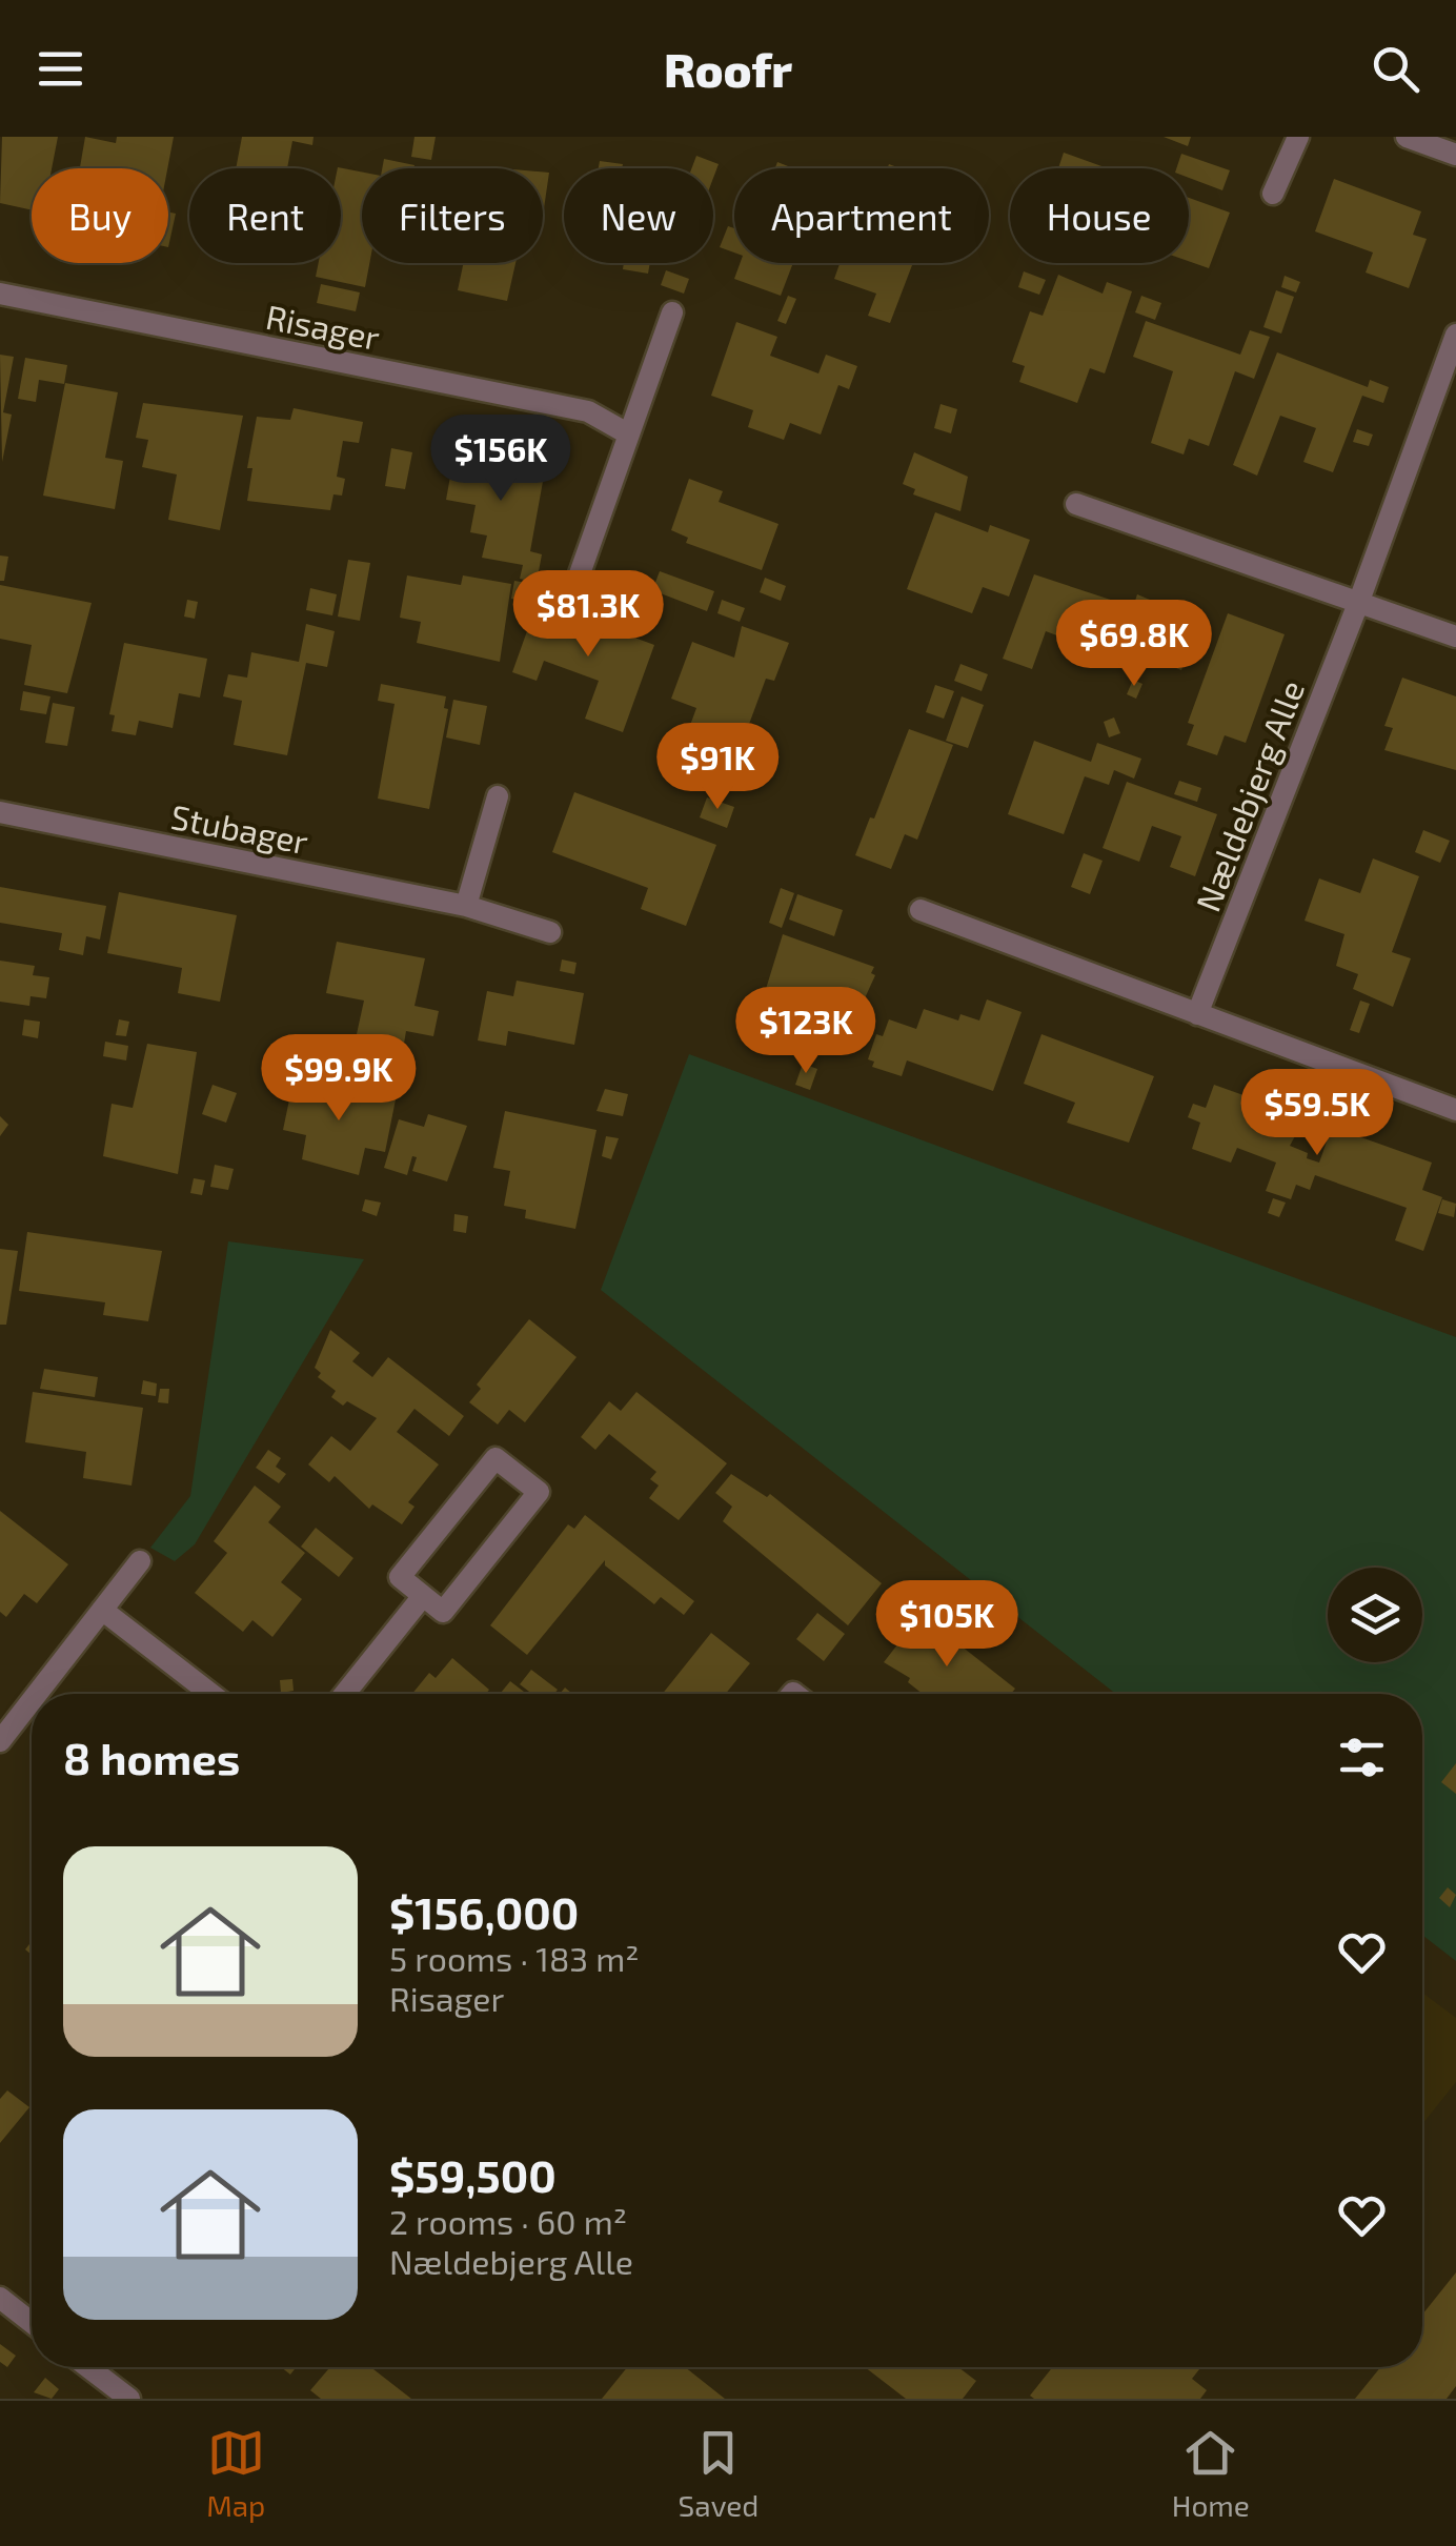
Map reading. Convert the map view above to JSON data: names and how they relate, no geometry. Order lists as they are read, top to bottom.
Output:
{
  "streets": {
    "street": ["Risager", "Nældebjerg Alle", "Stubager"]
  },
  "page": {
    "header": "Roofr",
    "chip": [
      "Buy",
      "Rent",
      "Filters",
      "New",
      "Apartment",
      "House"
    ],
    "price": [
      "$156K",
      "$81.3K",
      "$69.8K",
      "$91K",
      "$123K",
      "$99.9K",
      "$59.5K",
      "$105K"
    ],
    "heading": "8 homes",
    "list": [
      {
        "name": "$156,000",
        "note": "5 rooms · 183 m² · Risager"
      },
      {
        "name": "$59,500",
        "note": "2 rooms · 60 m² · Nældebjerg Alle"
      }
    ],
    "tabs": ["Map", "Saved", "Home"]
  }
}
